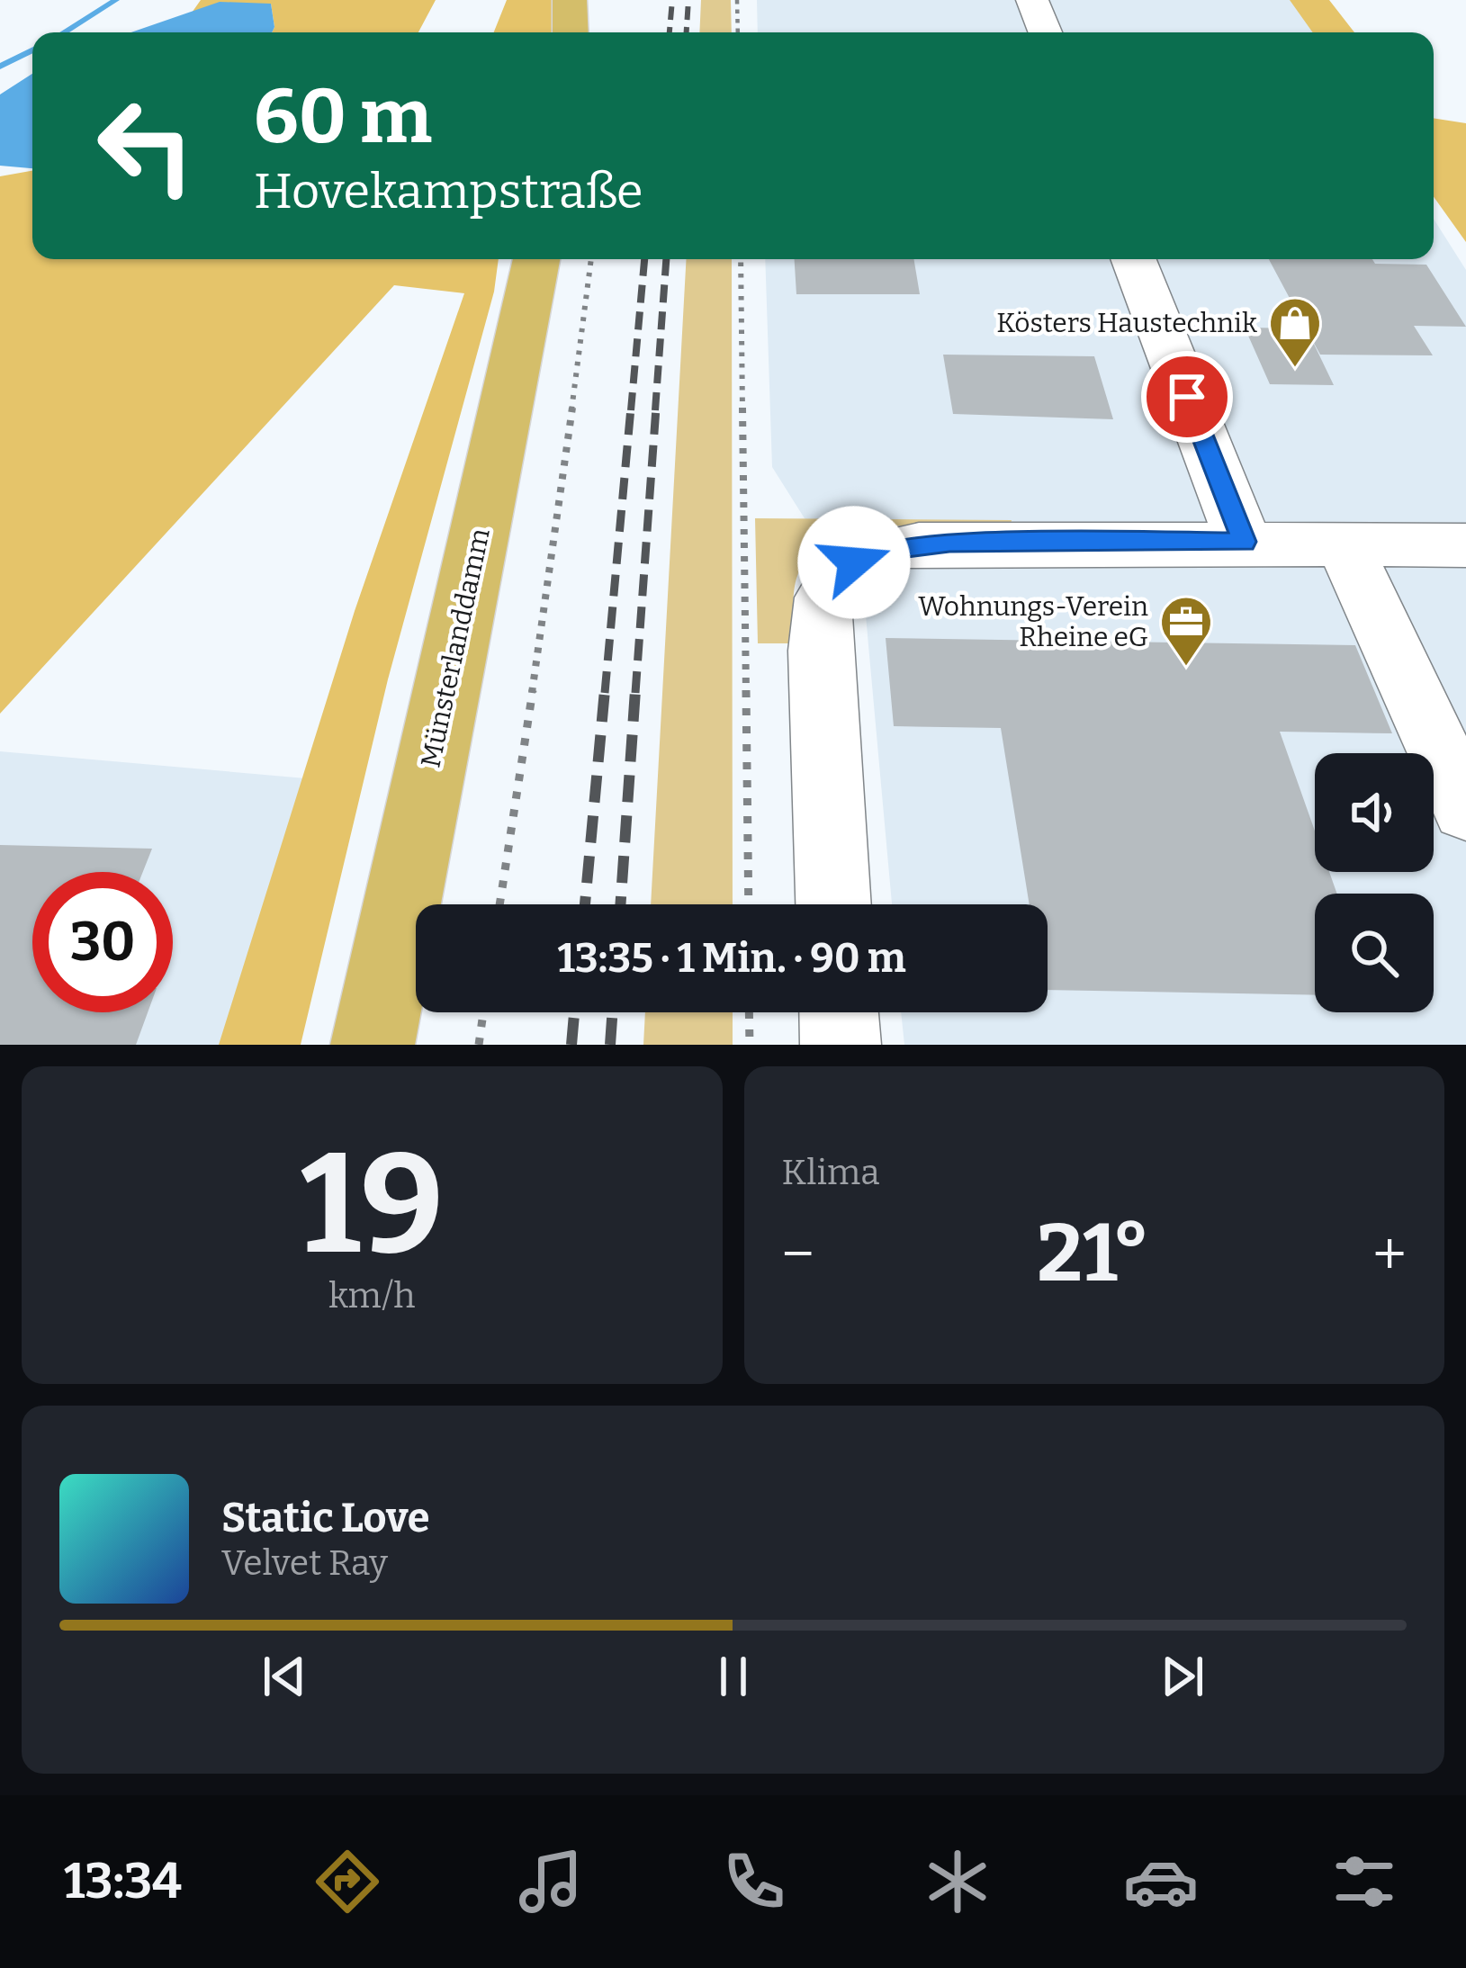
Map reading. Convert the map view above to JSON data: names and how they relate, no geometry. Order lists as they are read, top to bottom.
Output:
{
  "streets": {
    "main road": ["Münsterlanddamm"]
  },
  "places": {
    "shop": ["Kösters Haustechnik"],
    "office": ["Wohnungs-Verein Rheine eG"]
  },
  "page": {
    "turn": ["60 m", "Hovekampstraße"],
    "limit": "30",
    "trip": "13:35 · 1 Min. · 90 m",
    "tile": [
      ["19", "km/h"],
      "Klima"
    ],
    "heat": ["−", "21°", "+"],
    "song": ["Static Love", "Velvet Ray"],
    "tabs": "13:34"
  }
}
